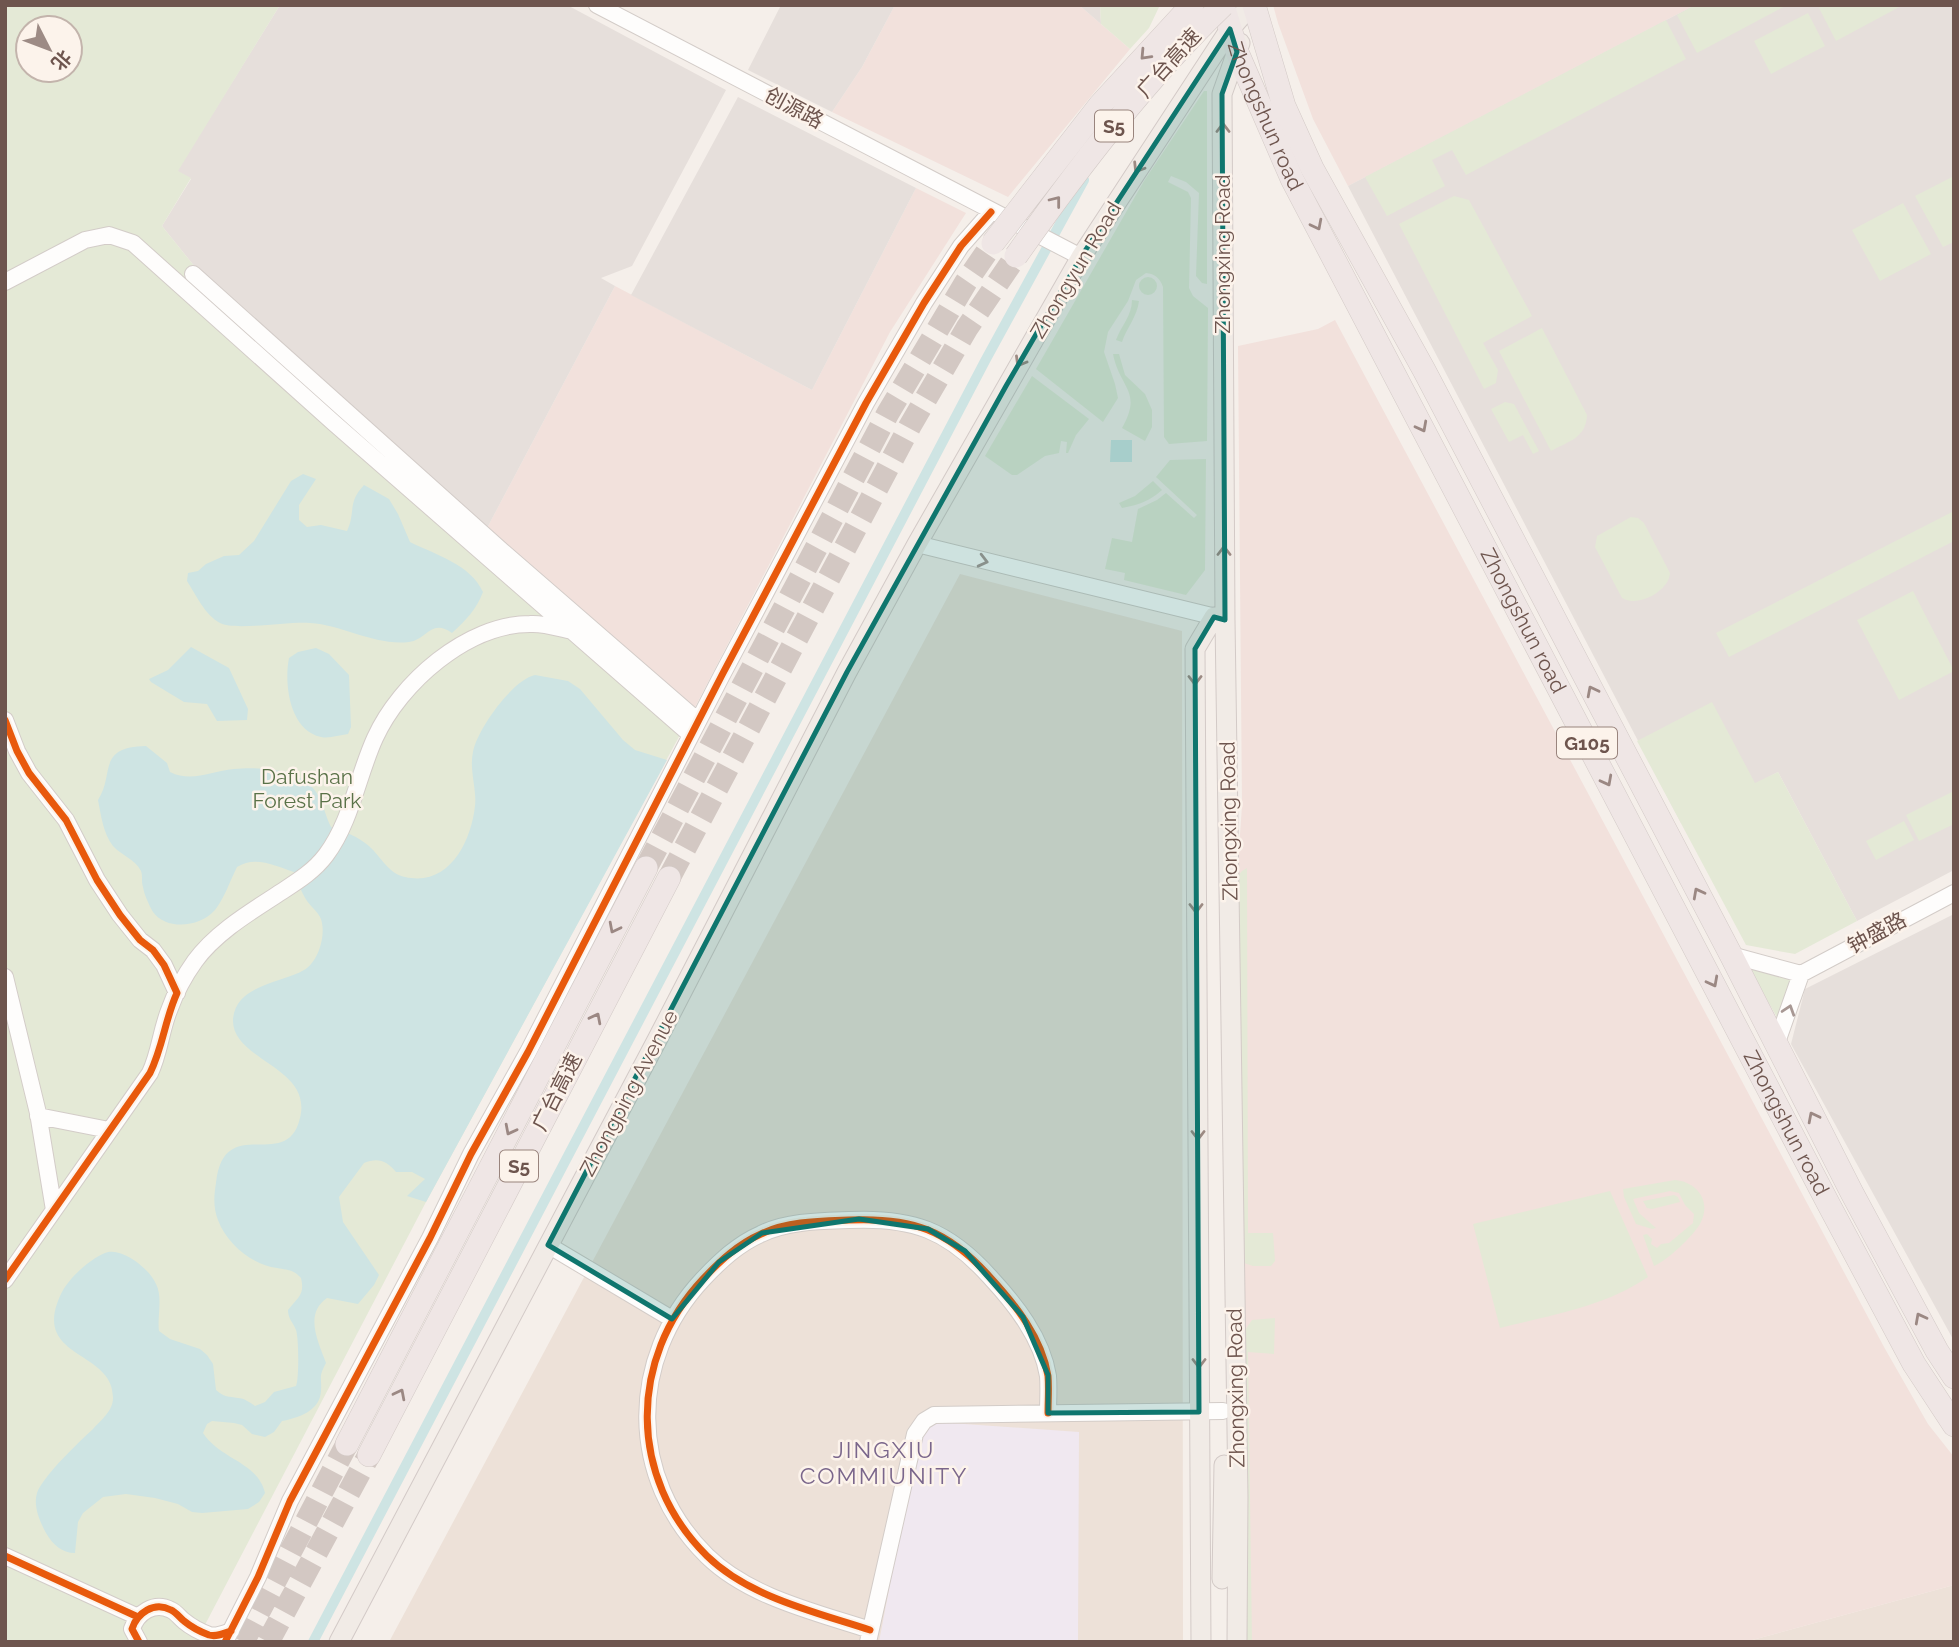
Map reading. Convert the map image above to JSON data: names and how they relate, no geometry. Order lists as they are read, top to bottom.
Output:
{
  "streets": {
    "highway": [
      "广台高速",
      "Zhongshun road",
      "S5",
      "G105"
    ],
    "main road": ["Zhongxing Road", "Zhongyun Road", "Zhongping Avenue"],
    "street": ["创源路", "钟盛路"]
  },
  "crossings": [
    ["广台高速", "G105"],
    ["创源路", "Zhongyun Road"],
    ["Zhongshun road", "Zhongxing Road"],
    ["Zhongshun road", "Zhongyun Road"],
    ["Zhongshun road", "G105"],
    ["Zhongxing Road", "Zhongyun Road"],
    ["Zhongyun Road", "G105"],
    ["Zhongyun Road", "Zhongping Avenue"]
  ],
  "one_way": ["Zhongyun Road"],
  "districts": ["JINGXIU COMMIUNITY"],
  "parks": ["Dafushan Forest Park"],
  "north": "bottom right"
}
